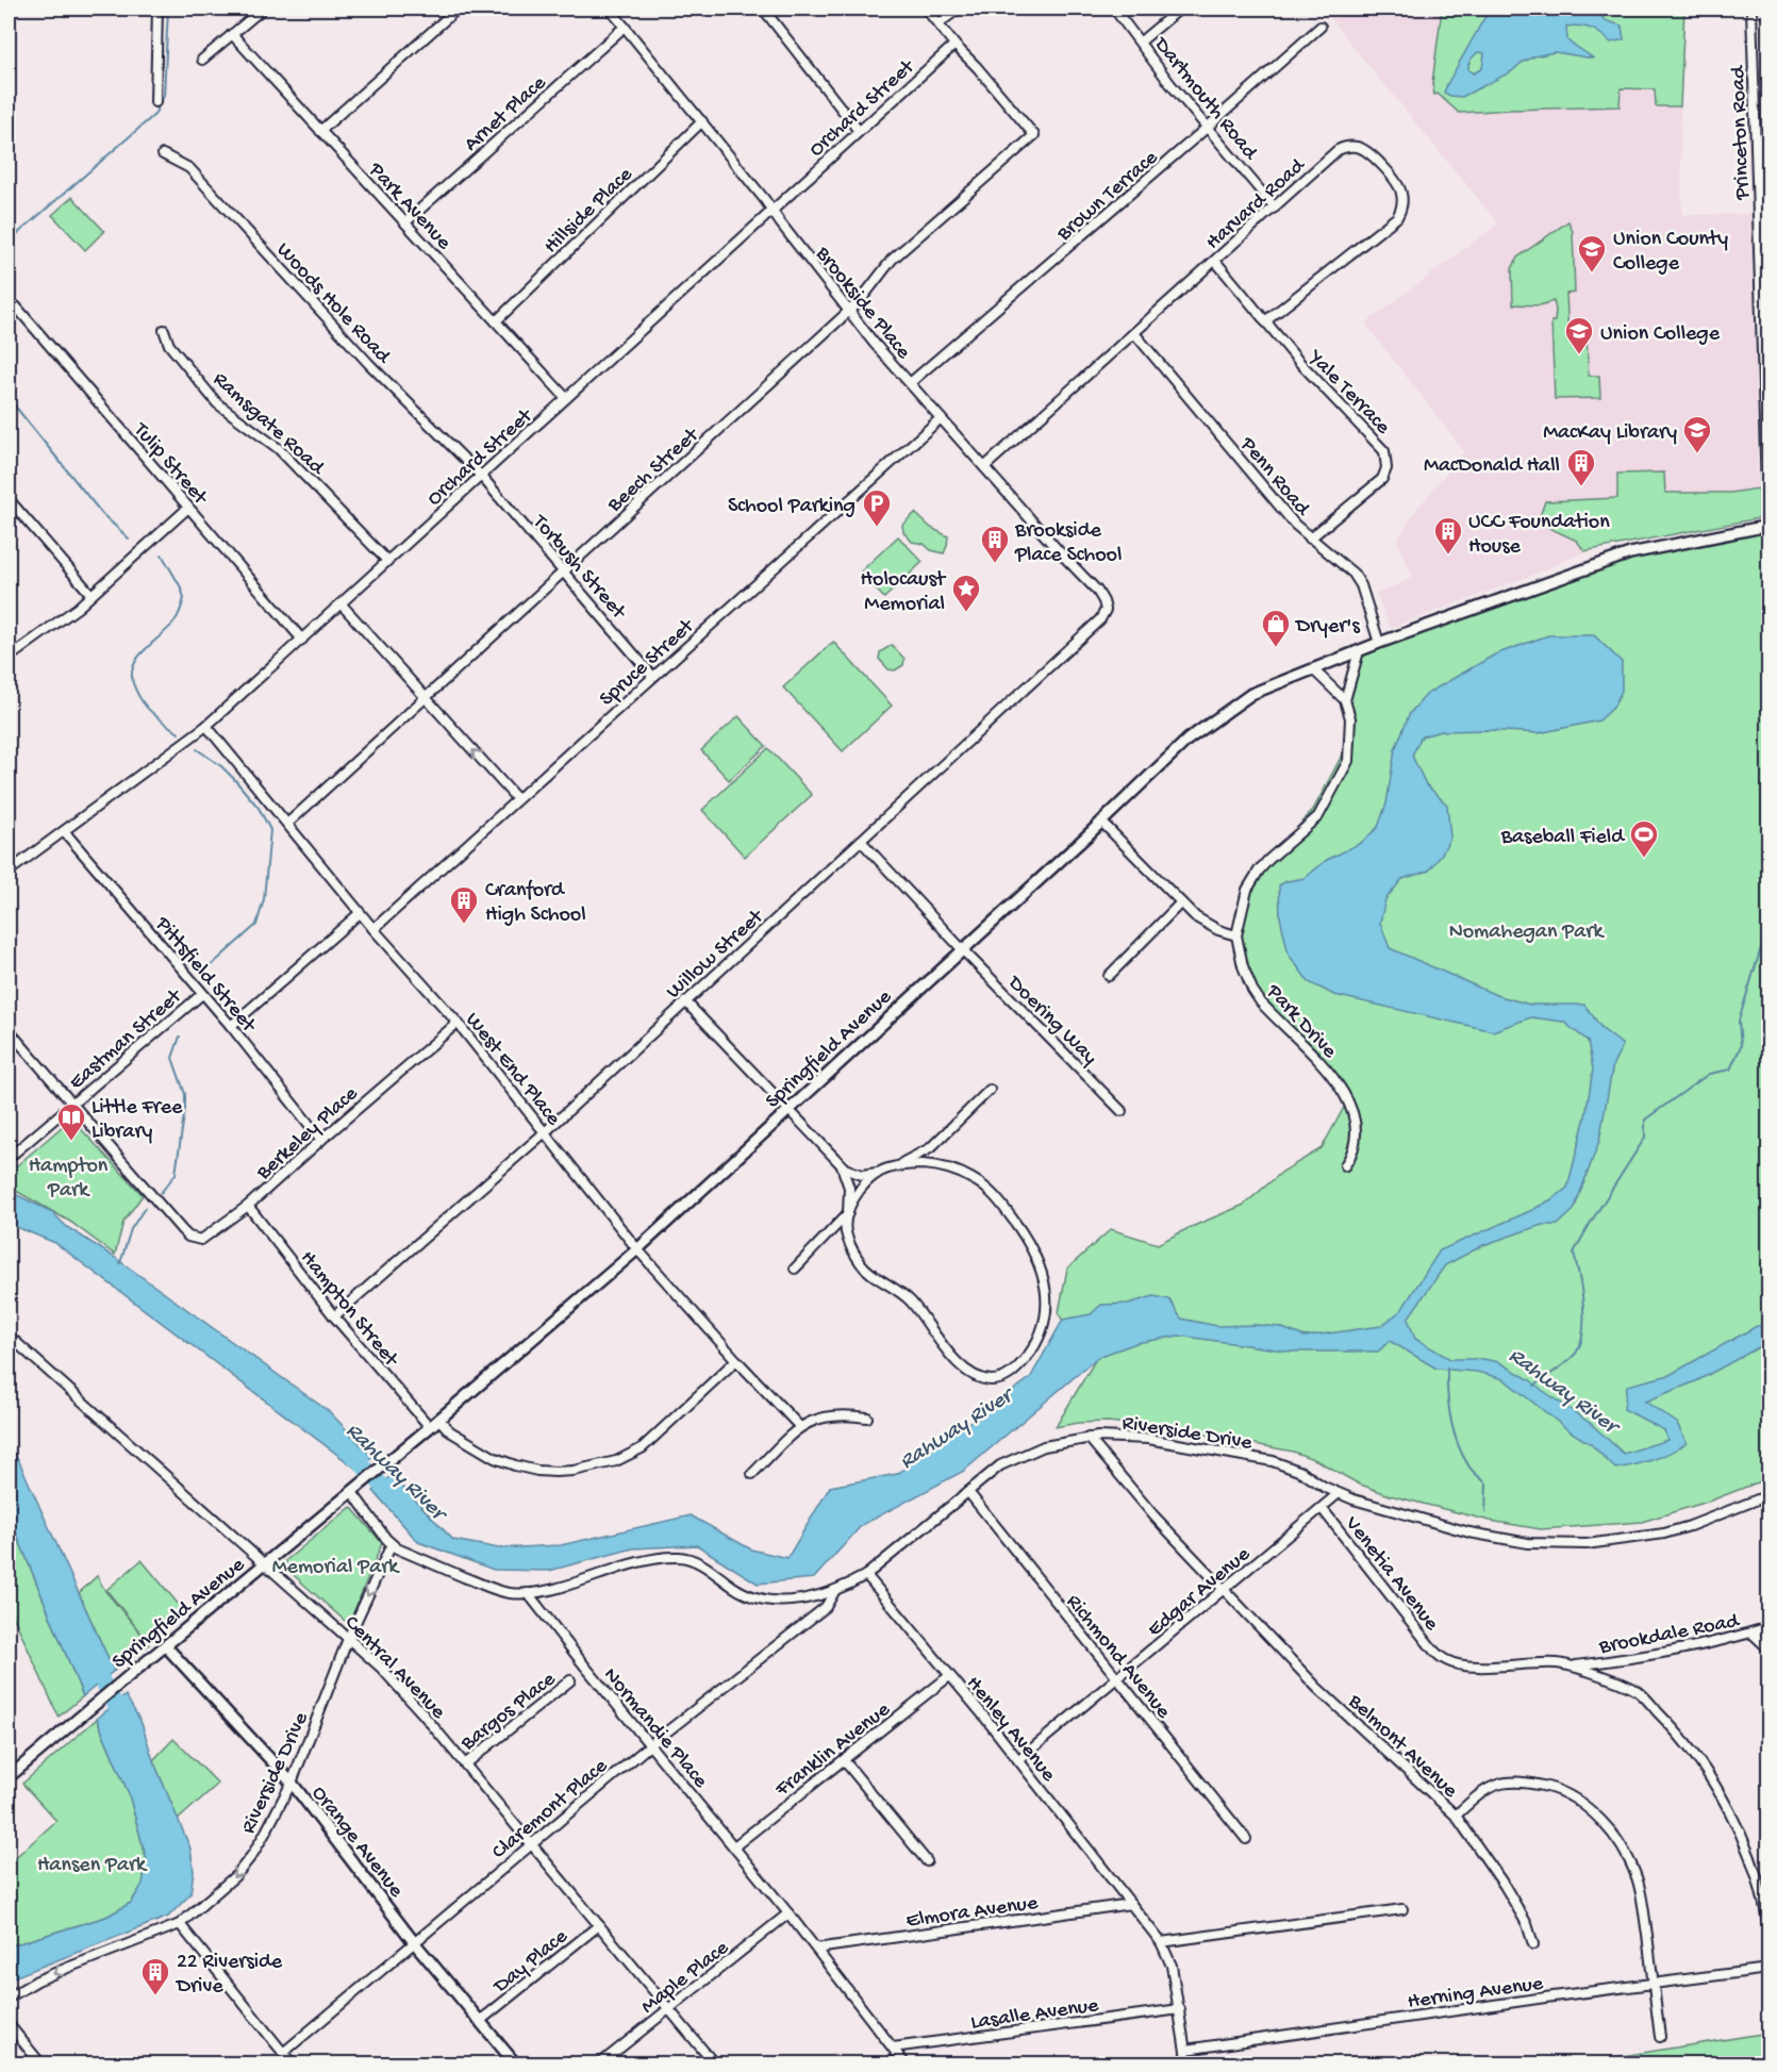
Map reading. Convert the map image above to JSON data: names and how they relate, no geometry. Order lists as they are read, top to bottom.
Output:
{
  "streets": {
    "street": [
      "Dartmouth Road",
      "Orchard Street",
      "Arnet Place",
      "Princeton Road",
      "Brown Terrace",
      "Harvard Road",
      "Park Avenue",
      "Hillside Place",
      "Woods Hole Road",
      "Brookside Place",
      "Yale Terrace",
      "Ramsgate Road",
      "Tulip Street",
      "Beech Street",
      "Penn Road",
      "Torbush Street",
      "Spruce Street",
      "Willow Street",
      "Pittsfield Street",
      "Doering Way",
      "Park Drive",
      "Eastman Street",
      "Springfield Avenue",
      "West End Place",
      "Berkeley Place",
      "Hampton Street",
      "Riverside Drive",
      "Venetia Avenue",
      "Edgar Avenue",
      "Brookdale Road",
      "Richmond Avenue",
      "Central Avenue",
      "Bargos Place",
      "Normandie Place",
      "Henley Avenue",
      "Belmont Avenue",
      "Franklin Avenue",
      "Claremont Place",
      "Orange Avenue",
      "Elmora Avenue",
      "Day Place",
      "Maple Place",
      "Herning Avenue",
      "Lasalle Avenue"
    ]
  },
  "crossings": [
    ["Dartmouth Road", "Brown Terrace"],
    ["Dartmouth Road", "Harvard Road"],
    ["Orchard Street", "Park Avenue"],
    ["Orchard Street", "Woods Hole Road"],
    ["Orchard Street", "Brookside Place"],
    ["Orchard Street", "Ramsgate Road"],
    ["Orchard Street", "Tulip Street"],
    ["Orchard Street", "Beech Street"],
    ["Orchard Street", "Torbush Street"],
    ["Orchard Street", "Pittsfield Street"],
    ["Orchard Street", "West End Place"],
    ["Arnet Place", "Park Avenue"],
    ["Arnet Place", "Brookside Place"],
    ["Princeton Road", "Springfield Avenue"],
    ["Brown Terrace", "Brookside Place"],
    ["Harvard Road", "Brookside Place"],
    ["Harvard Road", "Yale Terrace"],
    ["Harvard Road", "Penn Road"],
    ["Park Avenue", "Hillside Place"],
    ["Hillside Place", "Brookside Place"],
    ["Woods Hole Road", "Torbush Street"],
    ["Brookside Place", "Beech Street"],
    ["Brookside Place", "Spruce Street"],
    ["Brookside Place", "Willow Street"],
    ["Yale Terrace", "Penn Road"],
    ["Beech Street", "Torbush Street"],
    ["Beech Street", "West End Place"],
    ["Penn Road", "Springfield Avenue"],
    ["Torbush Street", "Spruce Street"],
    ["Spruce Street", "West End Place"],
    ["Willow Street", "Doering Way"],
    ["Willow Street", "West End Place"],
    ["Willow Street", "Hampton Street"],
    ["Pittsfield Street", "Eastman Street"],
    ["Pittsfield Street", "Berkeley Place"],
    ["Doering Way", "Springfield Avenue"],
    ["Park Drive", "Springfield Avenue"],
    ["Eastman Street", "Berkeley Place"],
    ["Springfield Avenue", "West End Place"],
    ["Springfield Avenue", "Hampton Street"],
    ["Springfield Avenue", "Central Avenue"],
    ["Springfield Avenue", "Orange Avenue"],
    ["West End Place", "Berkeley Place"],
    ["Berkeley Place", "Hampton Street"],
    ["Riverside Drive", "Edgar Avenue"],
    ["Riverside Drive", "Richmond Avenue"],
    ["Riverside Drive", "Central Avenue"],
    ["Riverside Drive", "Normandie Place"],
    ["Riverside Drive", "Henley Avenue"],
    ["Riverside Drive", "Belmont Avenue"],
    ["Riverside Drive", "Claremont Place"],
    ["Riverside Drive", "Orange Avenue"],
    ["Venetia Avenue", "Edgar Avenue"],
    ["Venetia Avenue", "Brookdale Road"],
    ["Edgar Avenue", "Richmond Avenue"],
    ["Edgar Avenue", "Henley Avenue"],
    ["Edgar Avenue", "Belmont Avenue"],
    ["Central Avenue", "Bargos Place"],
    ["Central Avenue", "Claremont Place"],
    ["Central Avenue", "Day Place"],
    ["Central Avenue", "Maple Place"],
    ["Normandie Place", "Franklin Avenue"],
    ["Normandie Place", "Claremont Place"],
    ["Normandie Place", "Elmora Avenue"],
    ["Normandie Place", "Maple Place"],
    ["Normandie Place", "Lasalle Avenue"],
    ["Henley Avenue", "Franklin Avenue"],
    ["Henley Avenue", "Elmora Avenue"],
    ["Henley Avenue", "Herning Avenue"],
    ["Henley Avenue", "Lasalle Avenue"],
    ["Claremont Place", "Orange Avenue"],
    ["Orange Avenue", "Day Place"]
  ],
  "water": ["Rahway River"],
  "parks": [
    "Nomahegan Park",
    "Hampton Park",
    "Memorial Park",
    "Hansen Park"
  ],
  "places": {
    "school or university": ["Union County College", "Union College", "MacKay Library"],
    "building": [
      "MacDonald Hall",
      "UCC Foundation House",
      "Brookside Place School",
      "Cranford High School",
      "22 Riverside Drive"
    ],
    "parking": ["School Parking"],
    "place": ["Holocaust Memorial"],
    "shop": ["Dryer's"],
    "sports": ["Baseball Field"],
    "library": ["Little Free Library"]
  }
}
